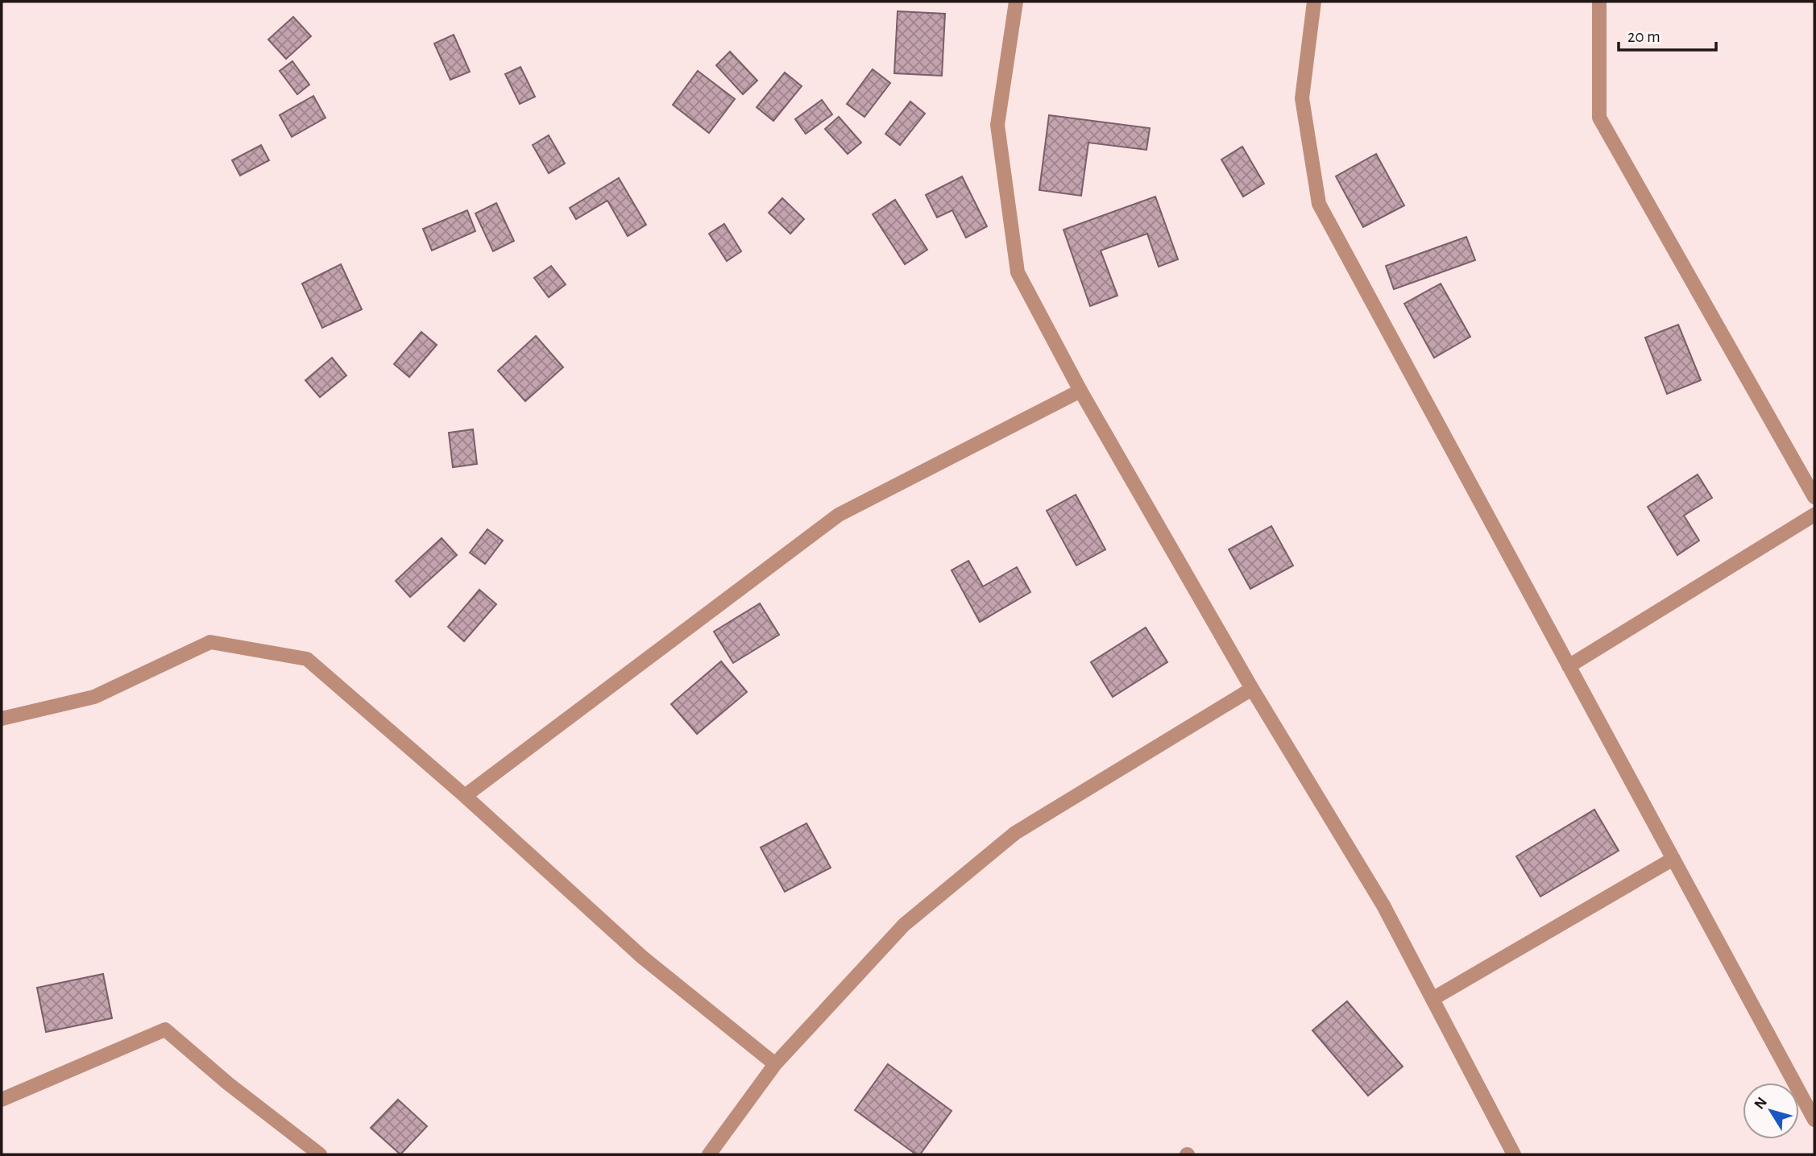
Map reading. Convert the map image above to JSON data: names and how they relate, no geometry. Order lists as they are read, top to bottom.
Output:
{
  "scale_bar": "20 m",
  "north": "top left"
}
